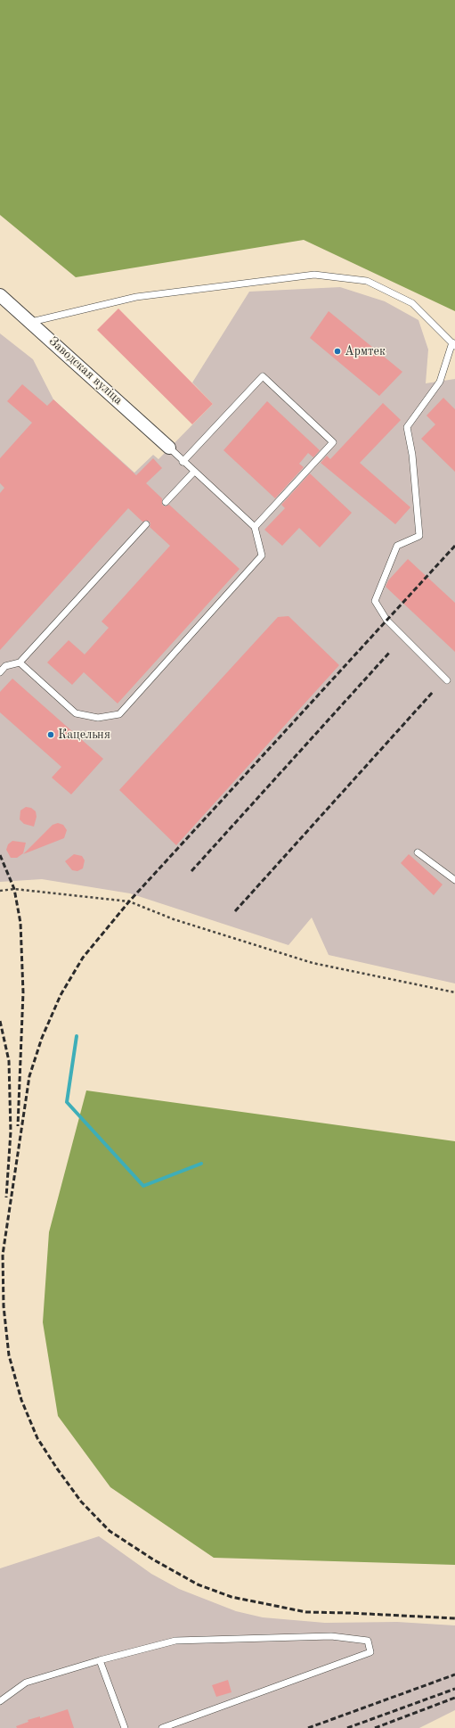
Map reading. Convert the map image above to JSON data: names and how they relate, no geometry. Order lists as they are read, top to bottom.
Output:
{
  "streets": {
    "street": ["Заводская вуліца"]
  },
  "places": ["Армтек", "Кацельня"]
}
